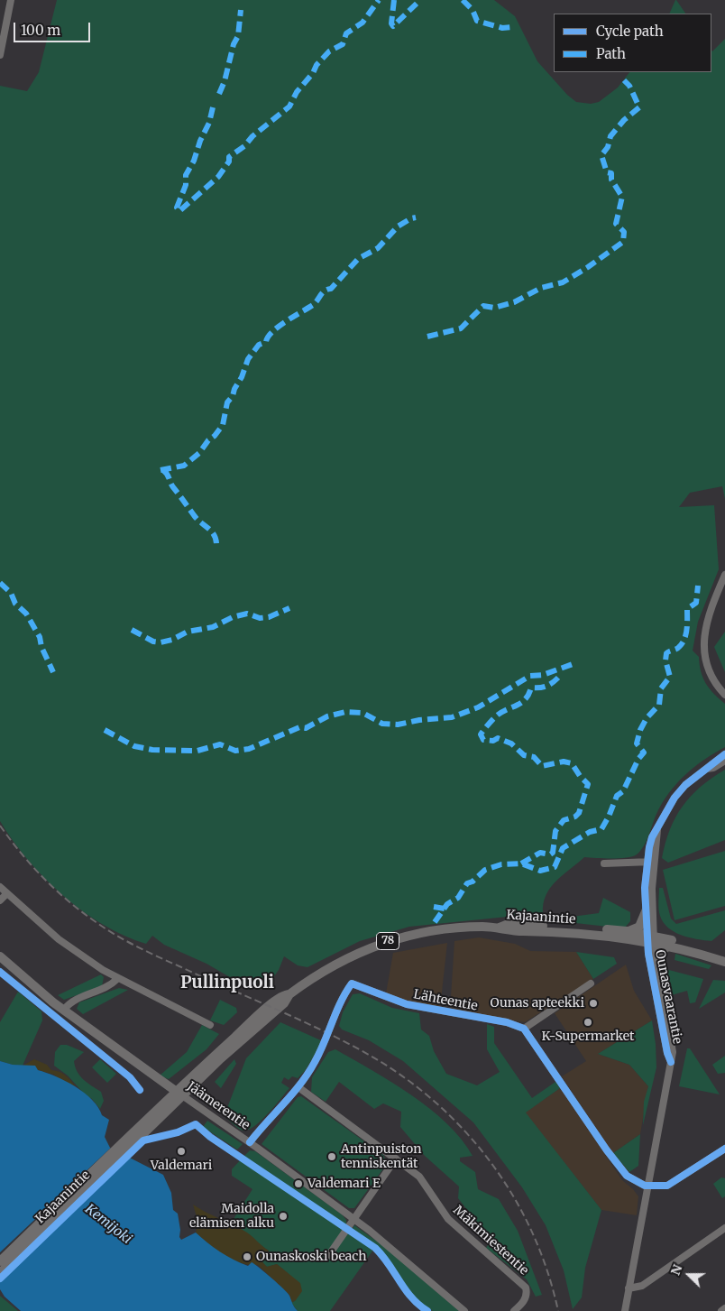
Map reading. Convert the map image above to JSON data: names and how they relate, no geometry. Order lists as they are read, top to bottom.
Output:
{
  "streets": {
    "main road": ["Kajaanintie", "78", "Jäämerentie"],
    "street": ["Ounasvaarantie", "Lähteentie", "Mäkimiestentie"]
  },
  "crossings": [
    ["Kajaanintie", "78"],
    ["Kajaanintie", "Ounasvaarantie"],
    ["78", "Jäämerentie"],
    ["Lähteentie", "Jäämerentie"],
    ["Lähteentie", "Mäkimiestentie"]
  ],
  "districts": ["Pullinpuoli"],
  "water": ["Kemijoki"],
  "places": [
    "Ounas apteekki",
    "K-Supermarket",
    "Valdemari",
    "Antinpuiston tenniskentät",
    "Valdemari E",
    "Maidolla elämisen alku",
    "Ounaskoski beach"
  ],
  "legend": ["Cycle path", "Path"],
  "scale_bar": "100 m",
  "north": "left"
}
